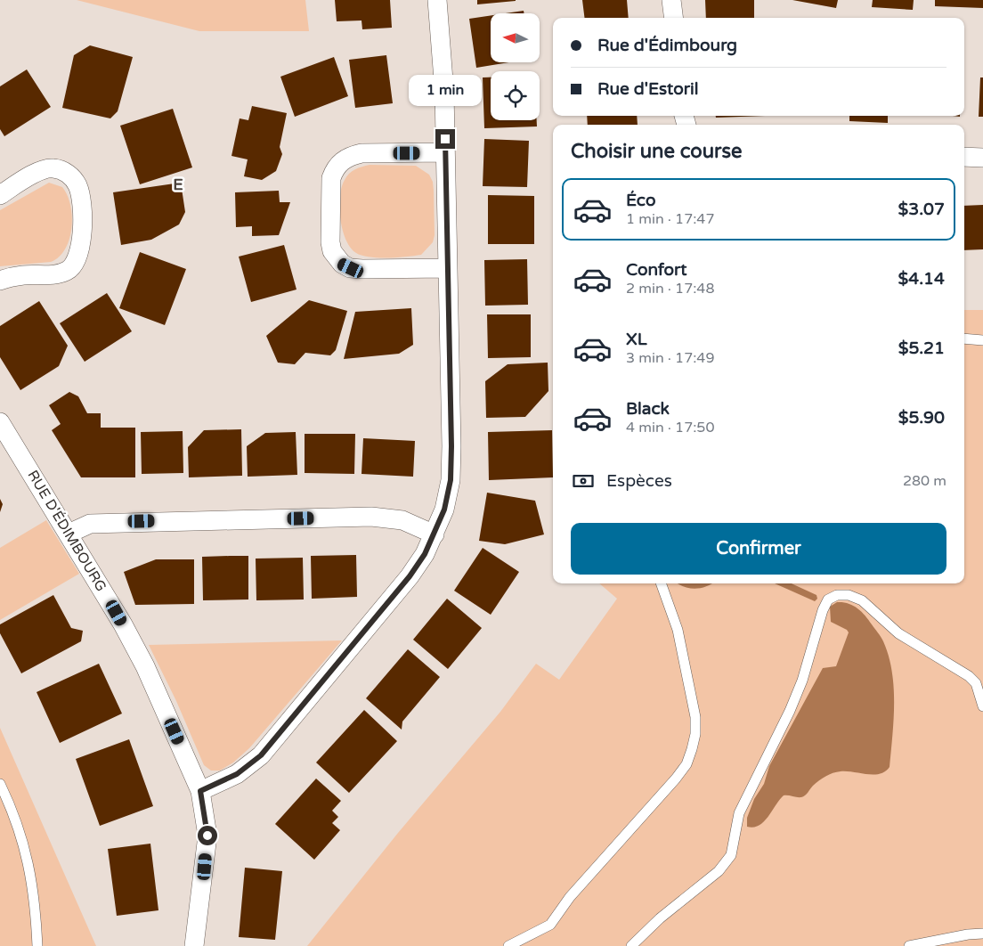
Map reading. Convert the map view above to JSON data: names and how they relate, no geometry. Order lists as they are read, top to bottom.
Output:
{
  "streets": {
    "street": ["RUE D'ÉDIMBOURG"]
  },
  "districts": ["E"],
  "north": "left",
  "page": {
    "banner": ["Rue d'Édimbourg", "Rue d'Estoril"],
    "bubble": "1 min",
    "heading": "Choisir une course",
    "list": [
      {
        "name": "Éco",
        "note": "1 min · 17:47",
        "value": "$3.07"
      },
      {
        "name": "Confort",
        "note": "2 min · 17:48",
        "value": "$4.14"
      },
      {
        "name": "XL",
        "note": "3 min · 17:49",
        "value": "$5.21"
      },
      {
        "name": "Black",
        "note": "4 min · 17:50",
        "value": "$5.90"
      }
    ],
    "pay": ["Espèces", "280 m"],
    "buttons": "Confirmer"
  }
}
